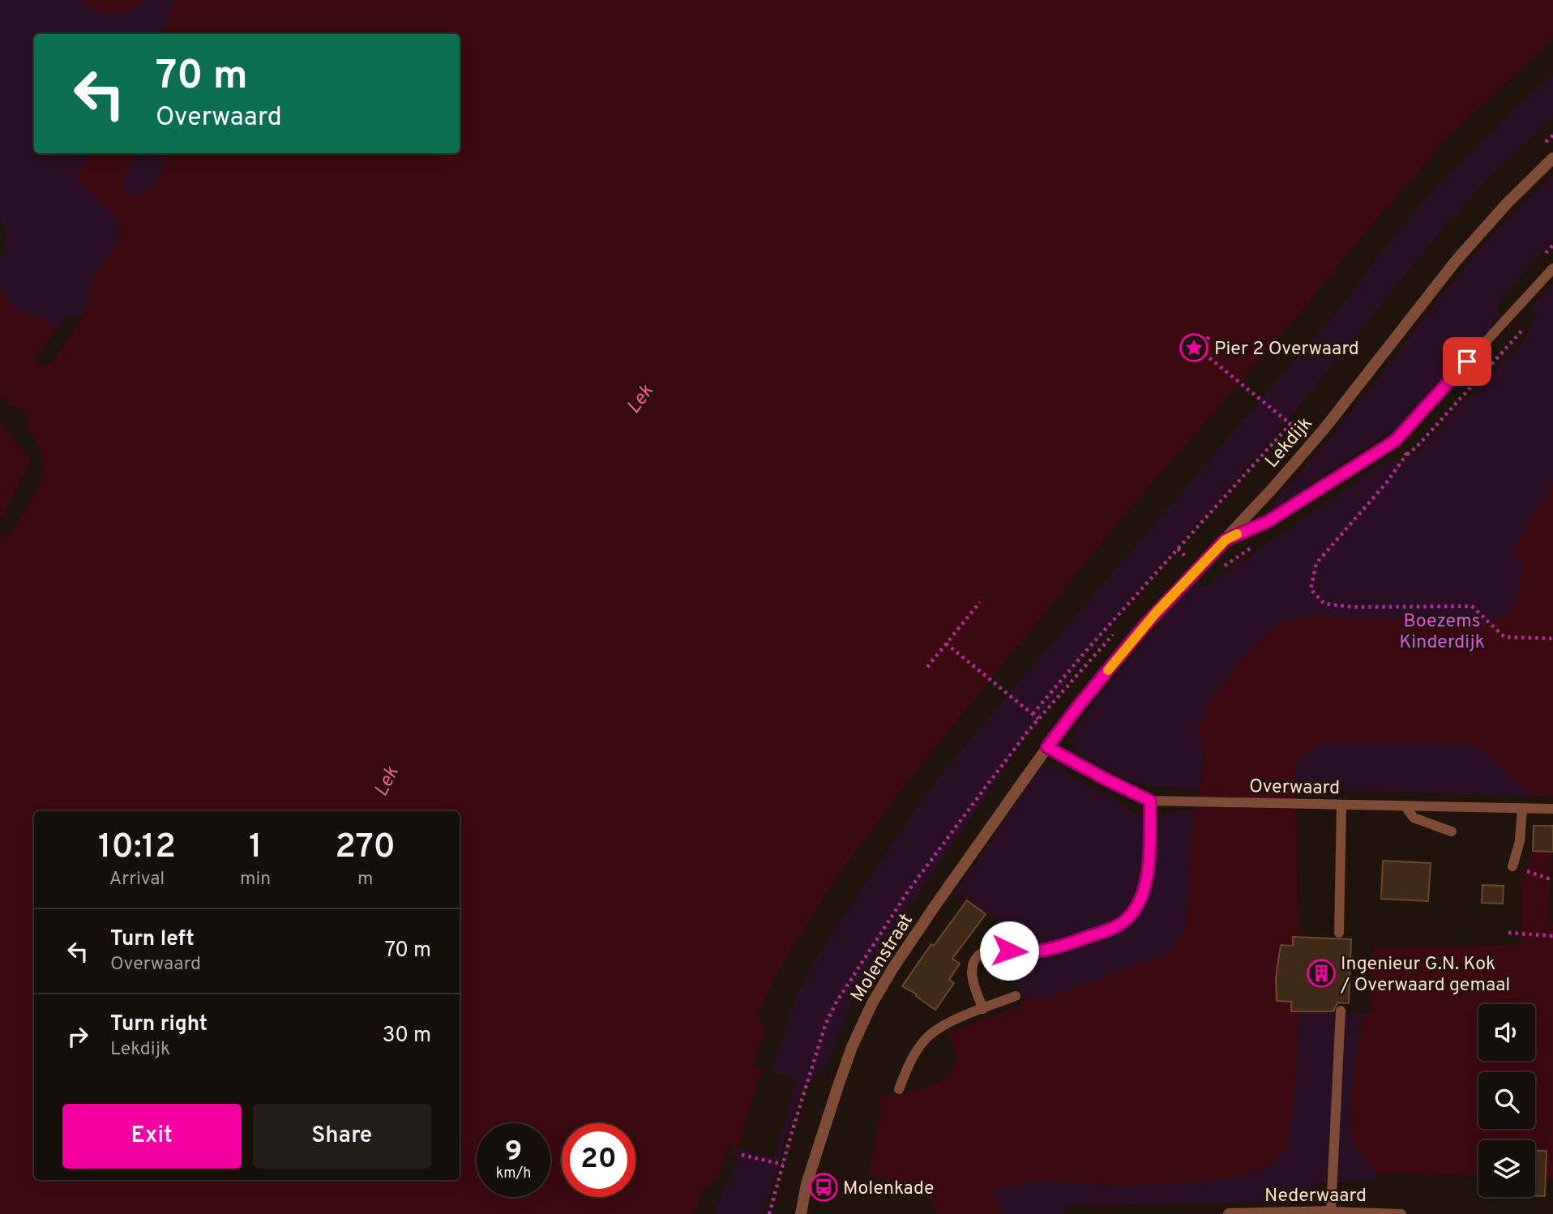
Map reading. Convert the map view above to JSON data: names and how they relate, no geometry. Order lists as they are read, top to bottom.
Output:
{
  "streets": {
    "street": ["Lekdijk", "Molenstraat", "Nederwaard"],
    "lane": ["Overwaard"]
  },
  "crossings": [
    ["Lekdijk", "Overwaard"],
    ["Lekdijk", "Molenstraat"],
    ["Overwaard", "Molenstraat"]
  ],
  "water": ["Lek"],
  "parks": ["Boezems Kinderdijk"],
  "places": {
    "place": ["Pier 2 Overwaard"],
    "building": ["Ingenieur G.N. Kok / Overwaard gemaal"],
    "bus stop": ["Molenkade"]
  },
  "page": {
    "turn": ["70 m", "Overwaard"],
    "eta": [
      "10:12",
      "Arrival",
      "1",
      "min",
      "270",
      "m"
    ],
    "list": [
      {
        "name": "Turn left",
        "note": "Overwaard",
        "value": "70 m"
      },
      {
        "name": "Turn right",
        "note": "Lekdijk",
        "value": "30 m"
      }
    ],
    "buttons": ["Exit", "Share"],
    "speed": "9 km/h",
    "limit": "20"
  }
}
